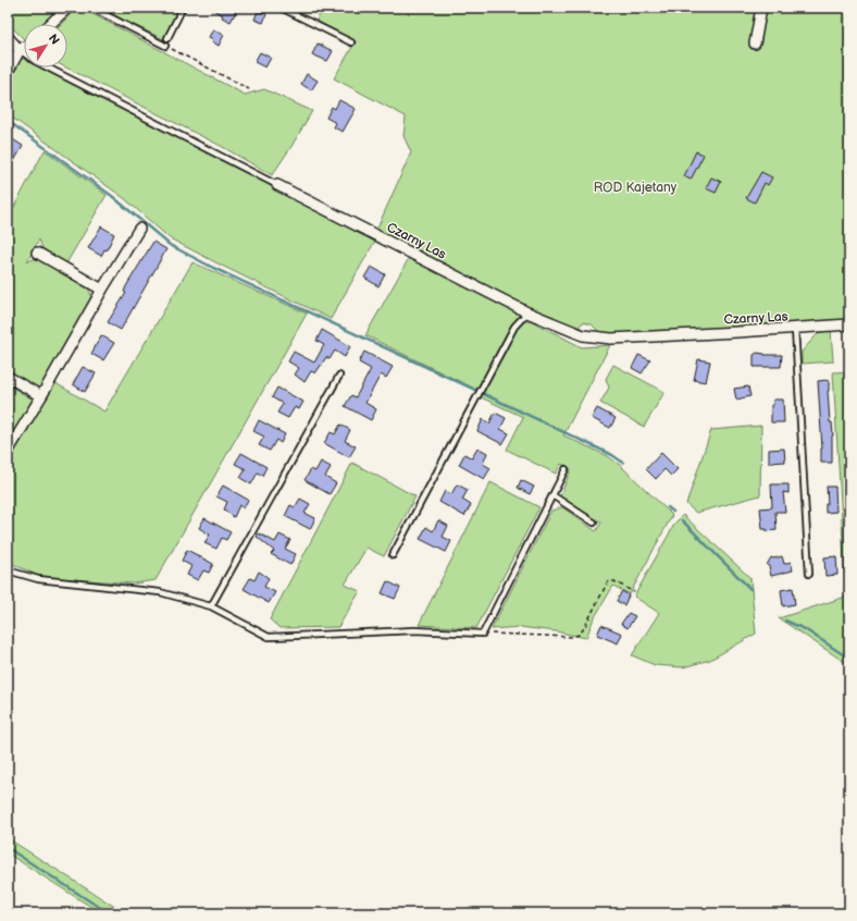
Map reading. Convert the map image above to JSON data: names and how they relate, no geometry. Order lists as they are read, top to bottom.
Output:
{
  "streets": {
    "street": ["Czarny Las"]
  },
  "parks": ["ROD Kajetany"],
  "north": "top right"
}
